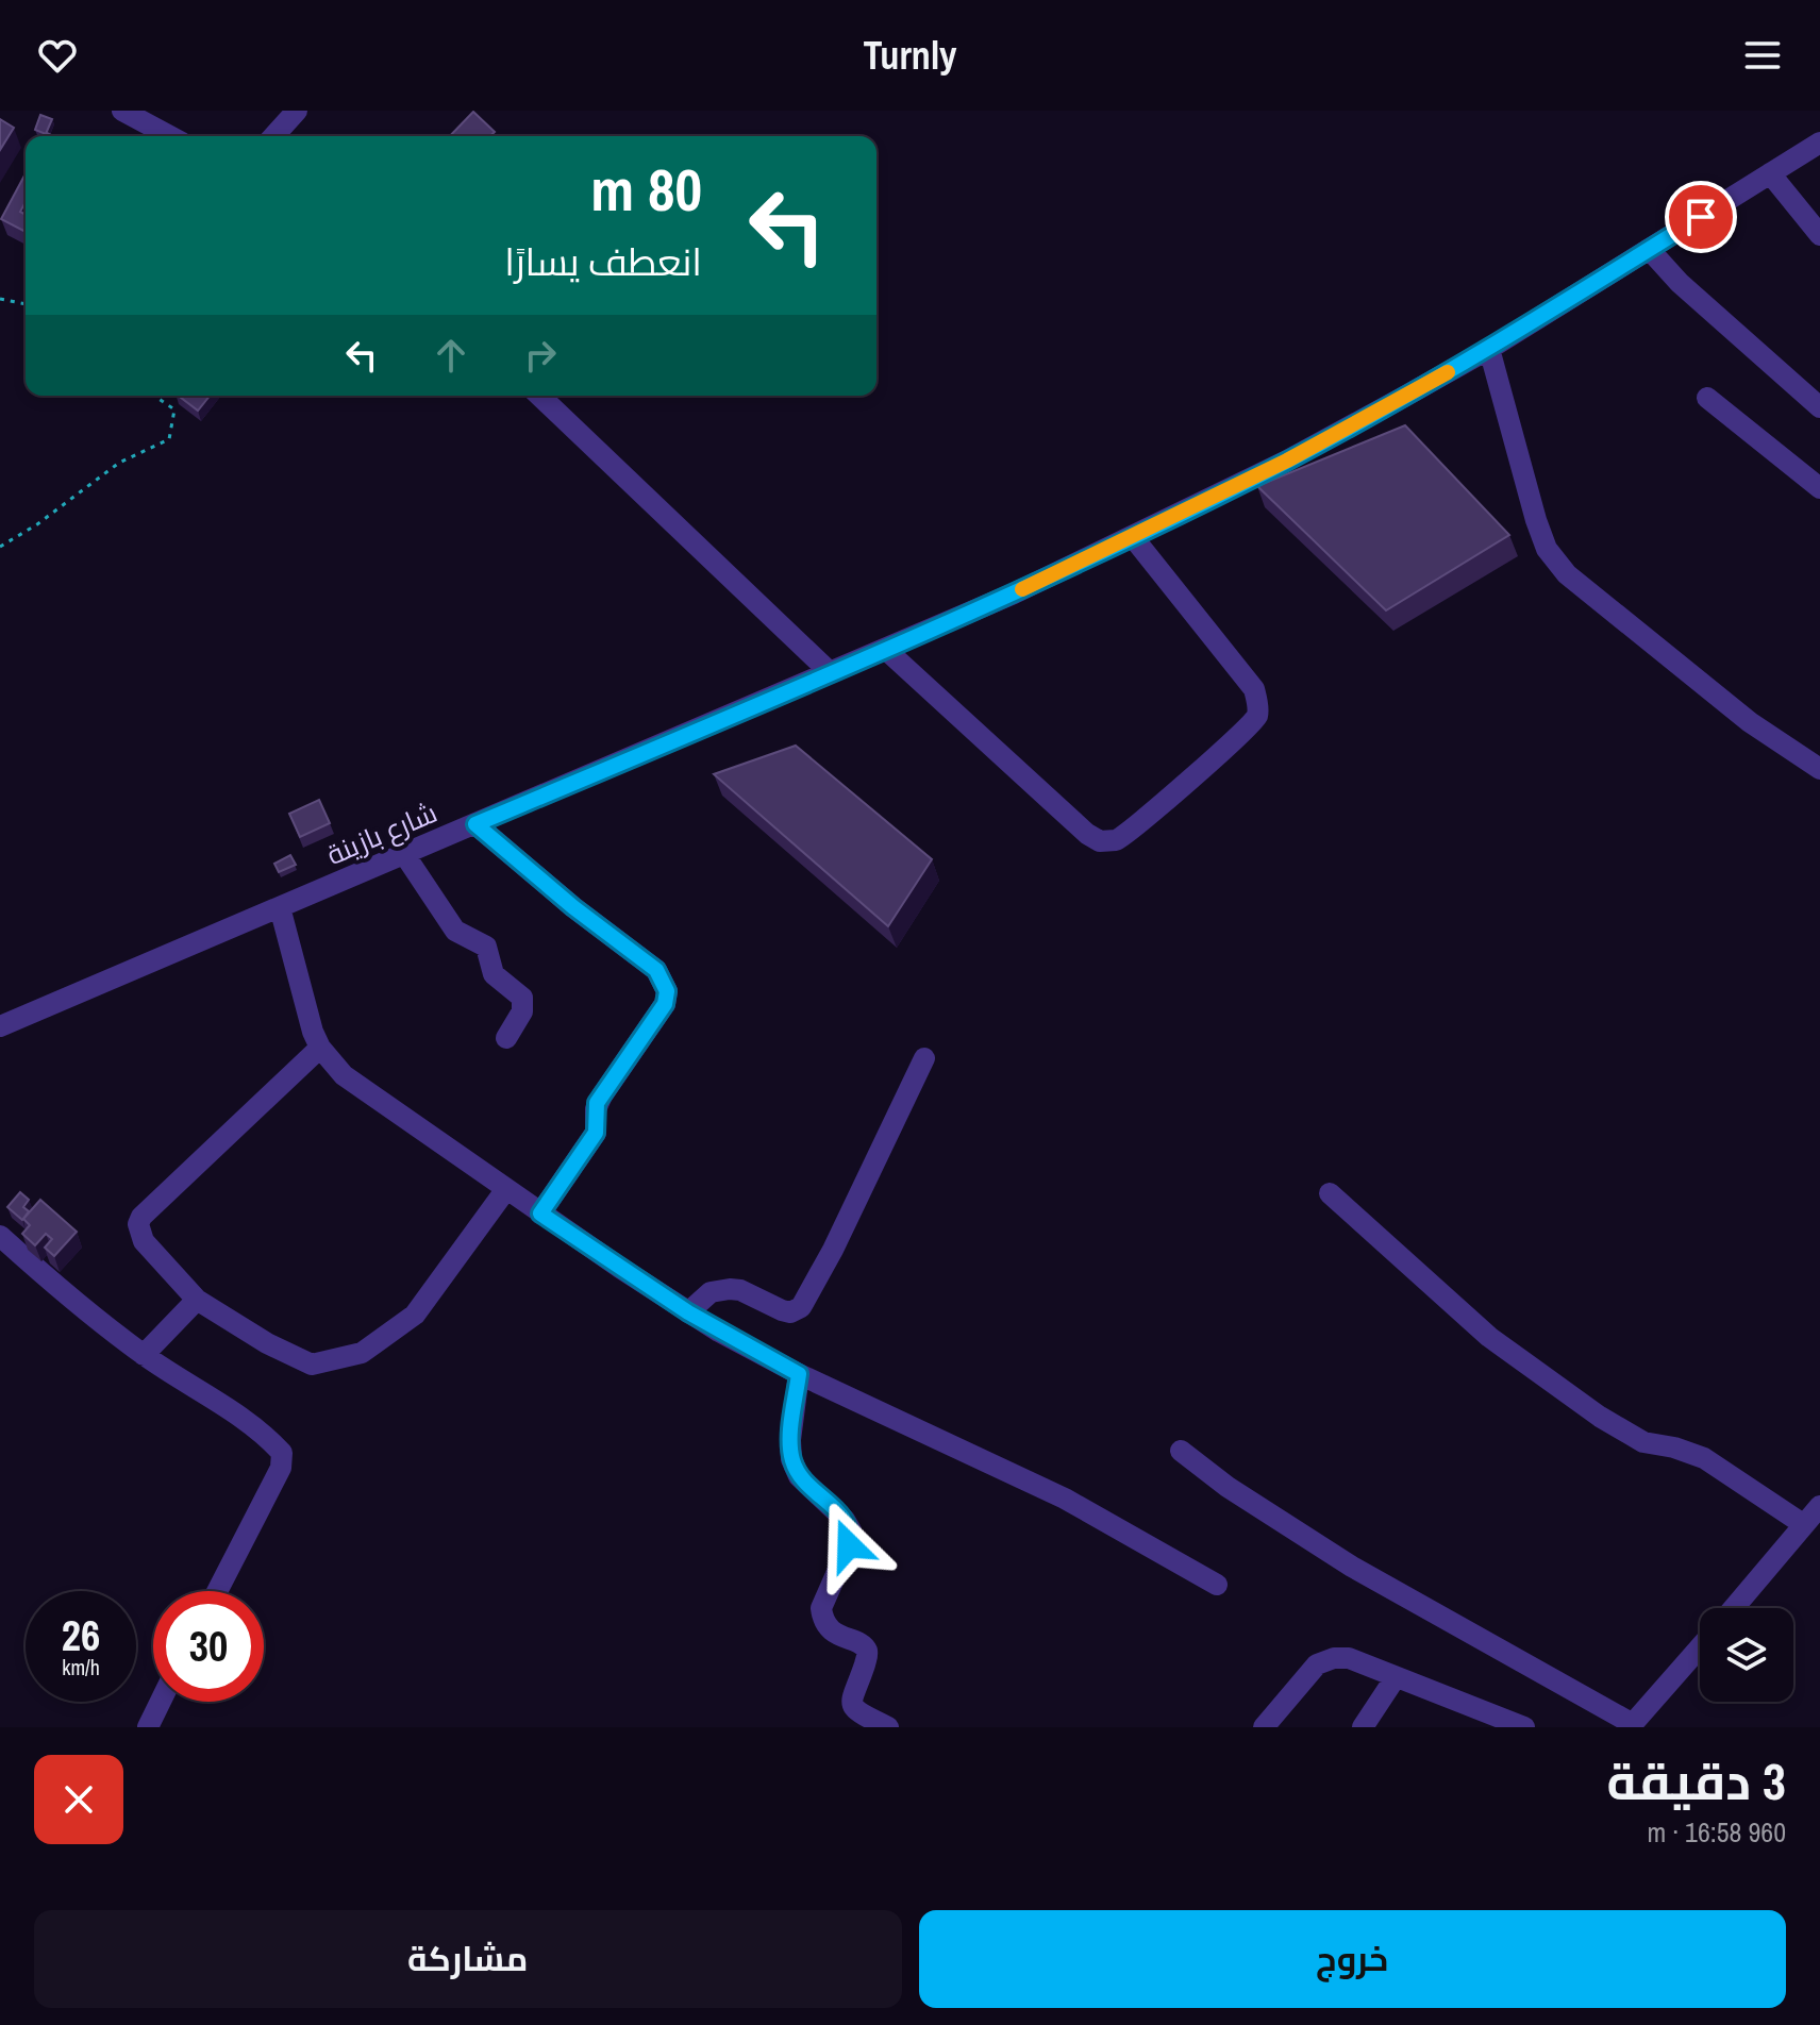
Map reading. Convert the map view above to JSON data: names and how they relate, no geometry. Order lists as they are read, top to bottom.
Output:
{
  "streets": {
    "street": ["شارع بازينة"]
  },
  "page": {
    "header": "Turnly",
    "turn": ["80 m", "انعطف يسارًا"],
    "speed": "26 km/h",
    "limit": "30",
    "heading": ["3 دقيقة", "960 m · 16:58"],
    "buttons": ["خروج", "مشاركة"]
  }
}
